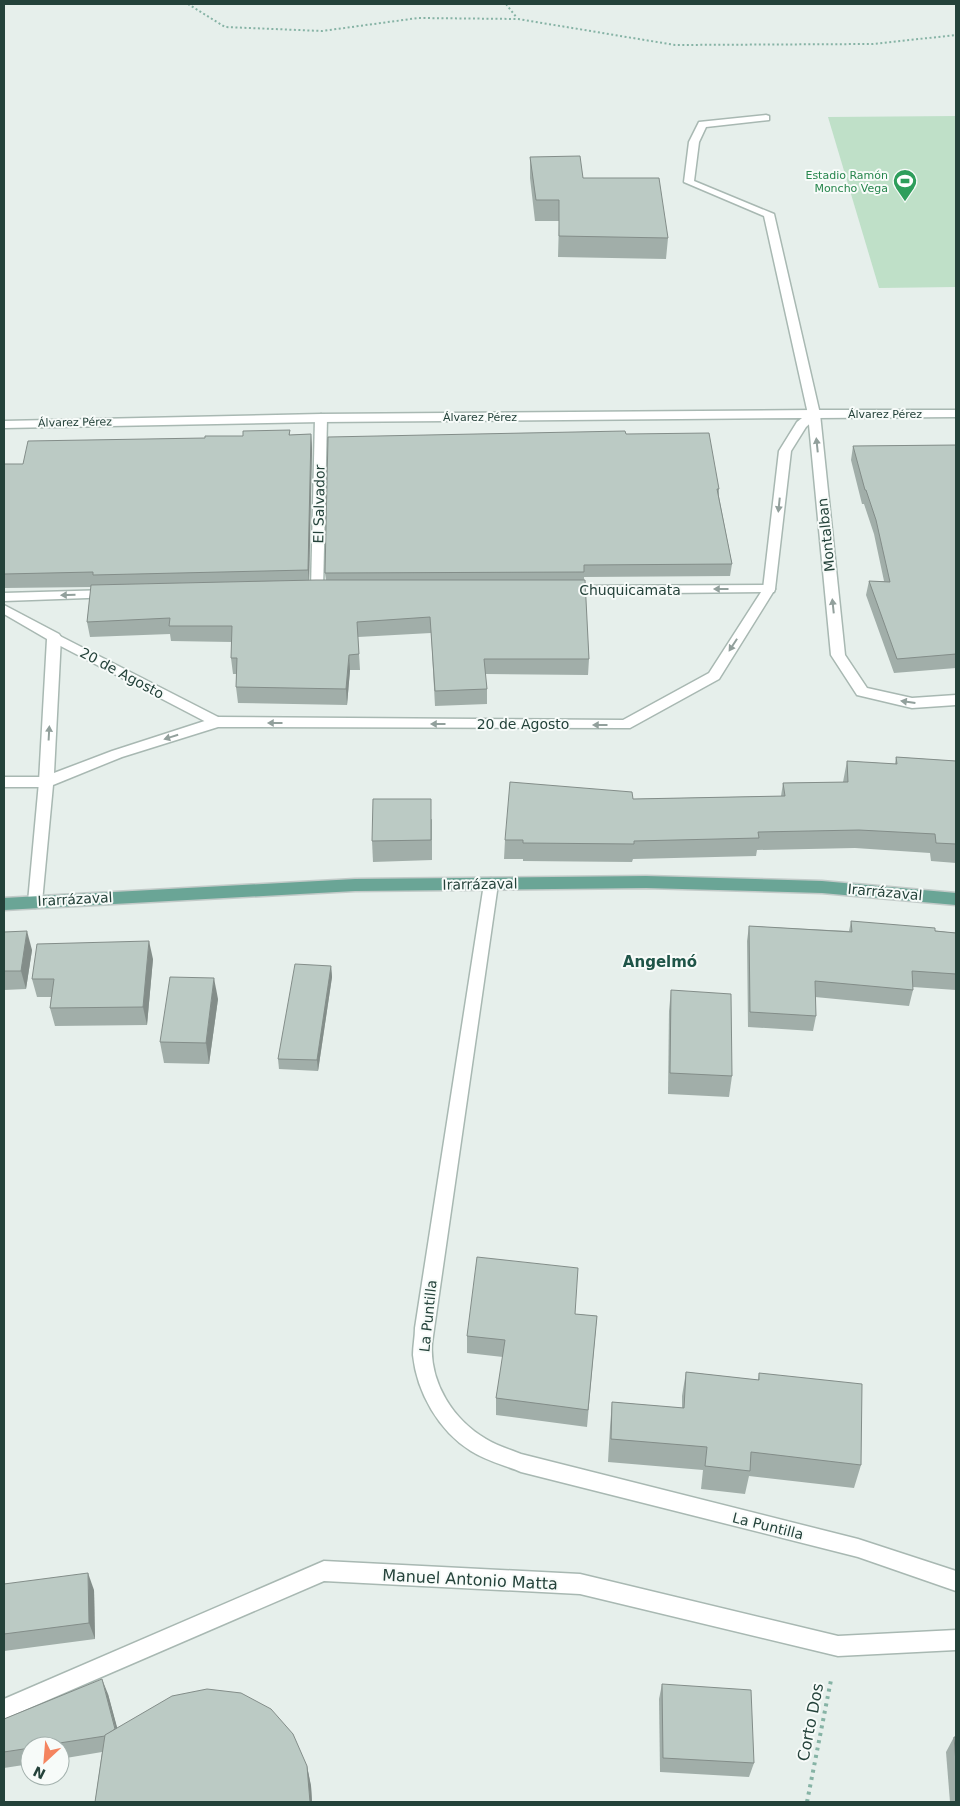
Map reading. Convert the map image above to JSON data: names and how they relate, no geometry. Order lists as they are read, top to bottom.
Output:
{
  "streets": {
    "main road": ["Irarrázaval"],
    "street": [
      "Álvarez Pérez",
      "El Salvador",
      "Montalban",
      "Chuquicamata",
      "20 de Agosto",
      "La Puntilla",
      "Manuel Antonio Matta"
    ],
    "path": ["Corto Dos"]
  },
  "crossings": [
    ["Álvarez Pérez", "El Salvador"],
    ["Álvarez Pérez", "Montalban"],
    ["Chuquicamata", "20 de Agosto"],
    ["Irarrázaval", "La Puntilla"],
    ["Manuel Antonio Matta", "Corto Dos"]
  ],
  "one_way": ["Montalban", "Chuquicamata", "20 de Agosto"],
  "districts": ["Angelmó"],
  "places": {
    "sports": ["Estadio Ramón Moncho Vega"]
  },
  "north": "bottom left"
}
